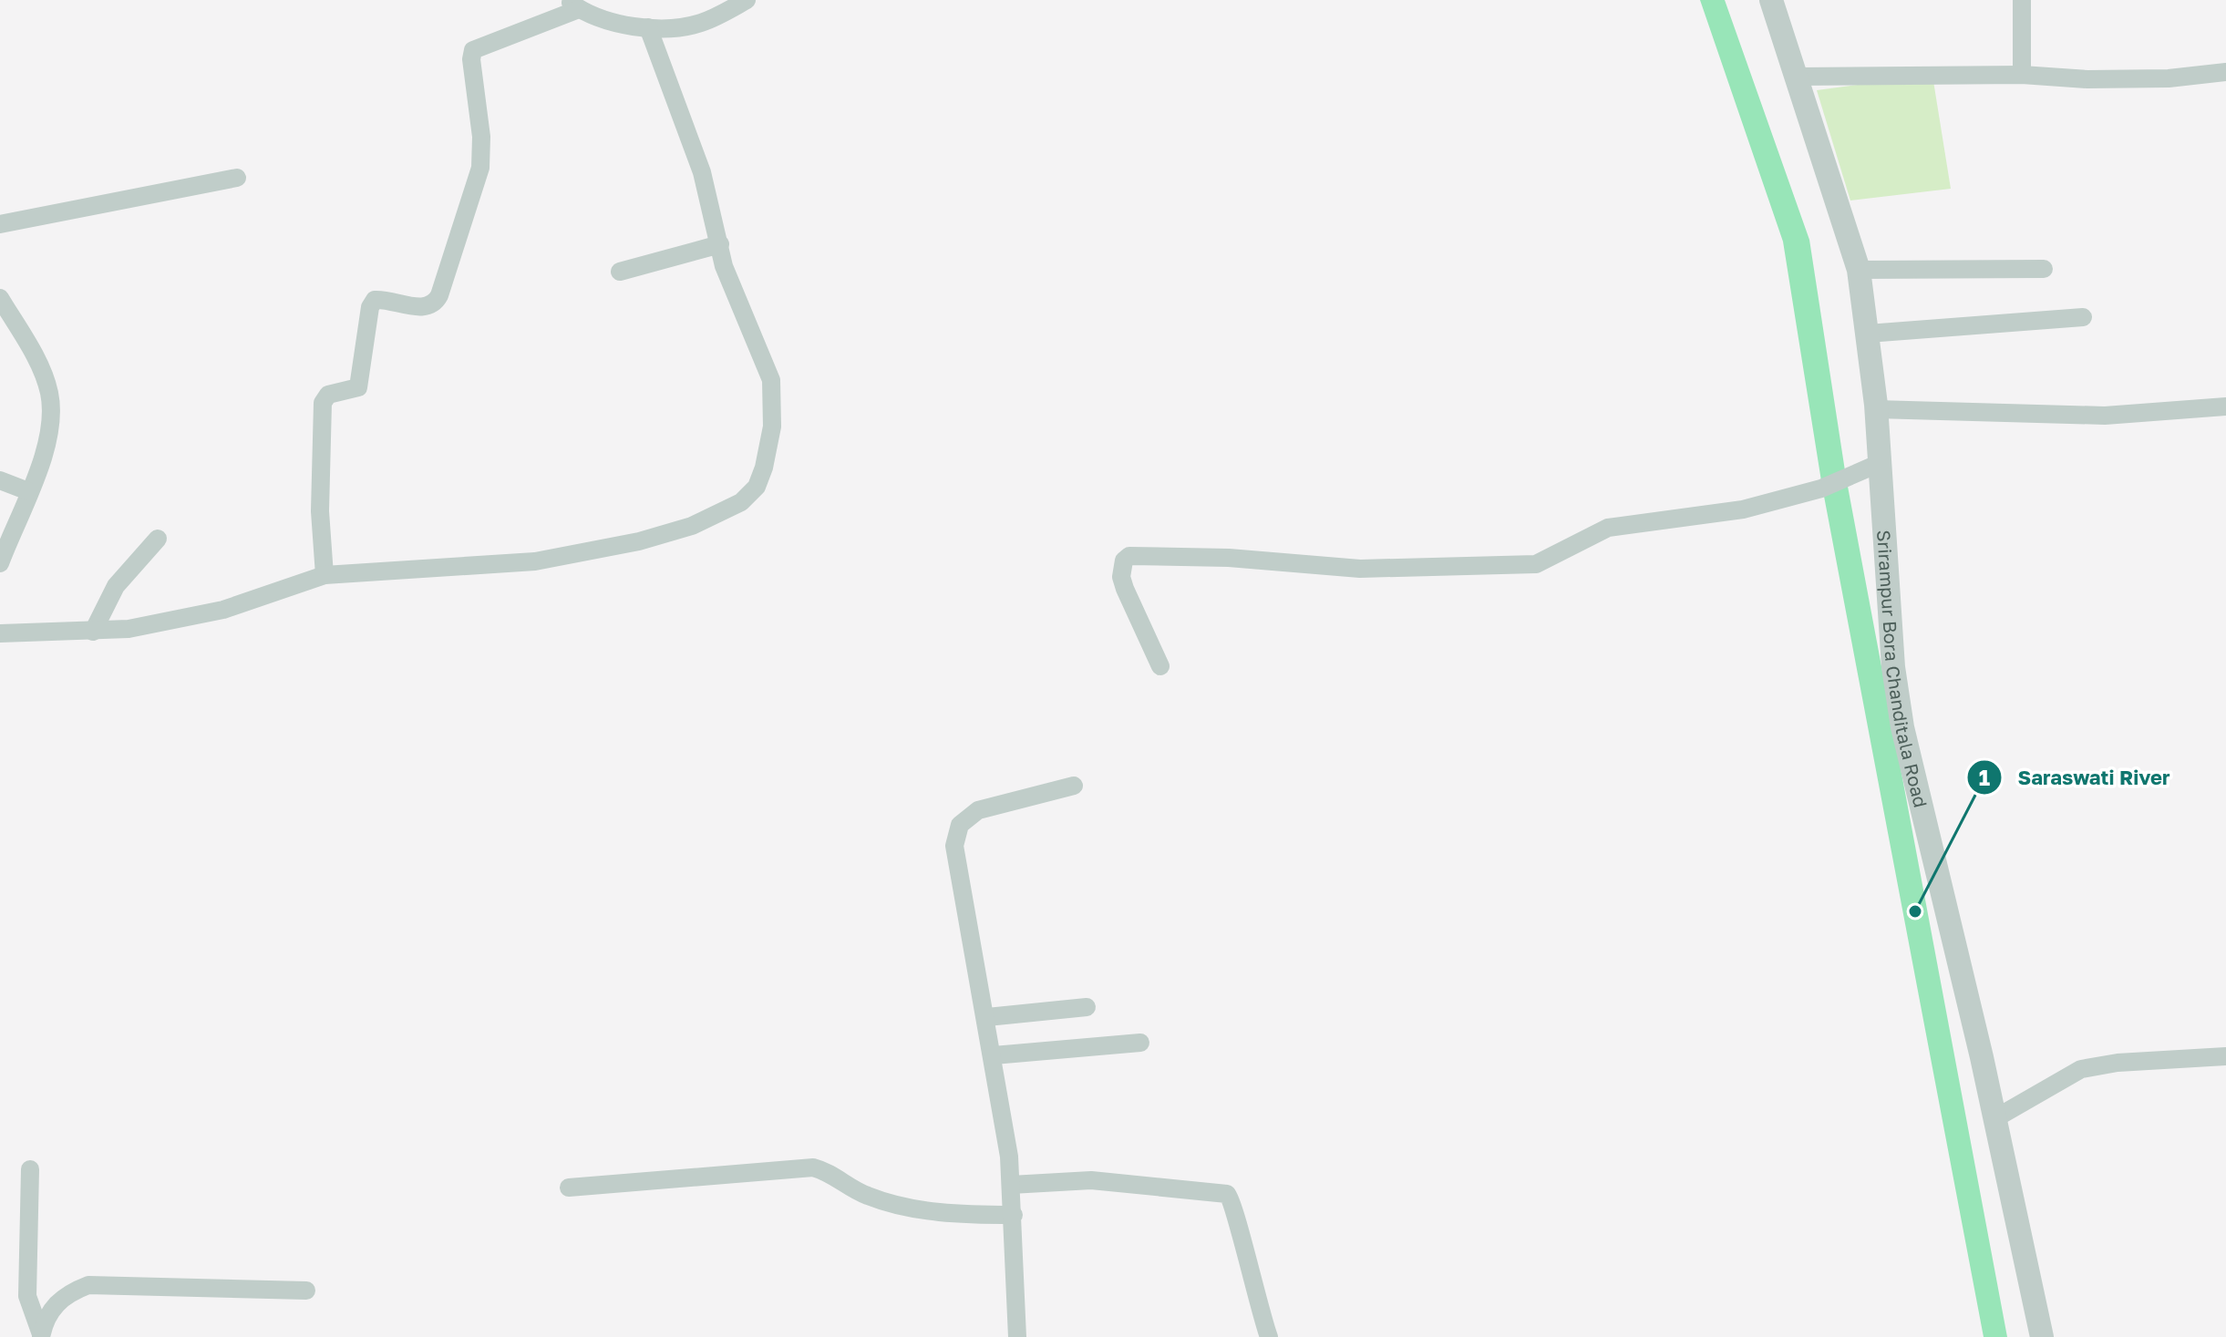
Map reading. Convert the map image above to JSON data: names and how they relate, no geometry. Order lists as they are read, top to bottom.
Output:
{
  "streets": {
    "street": ["Srirampur Bora Chanditala Road"]
  },
  "places": ["Saraswati River"]
}
